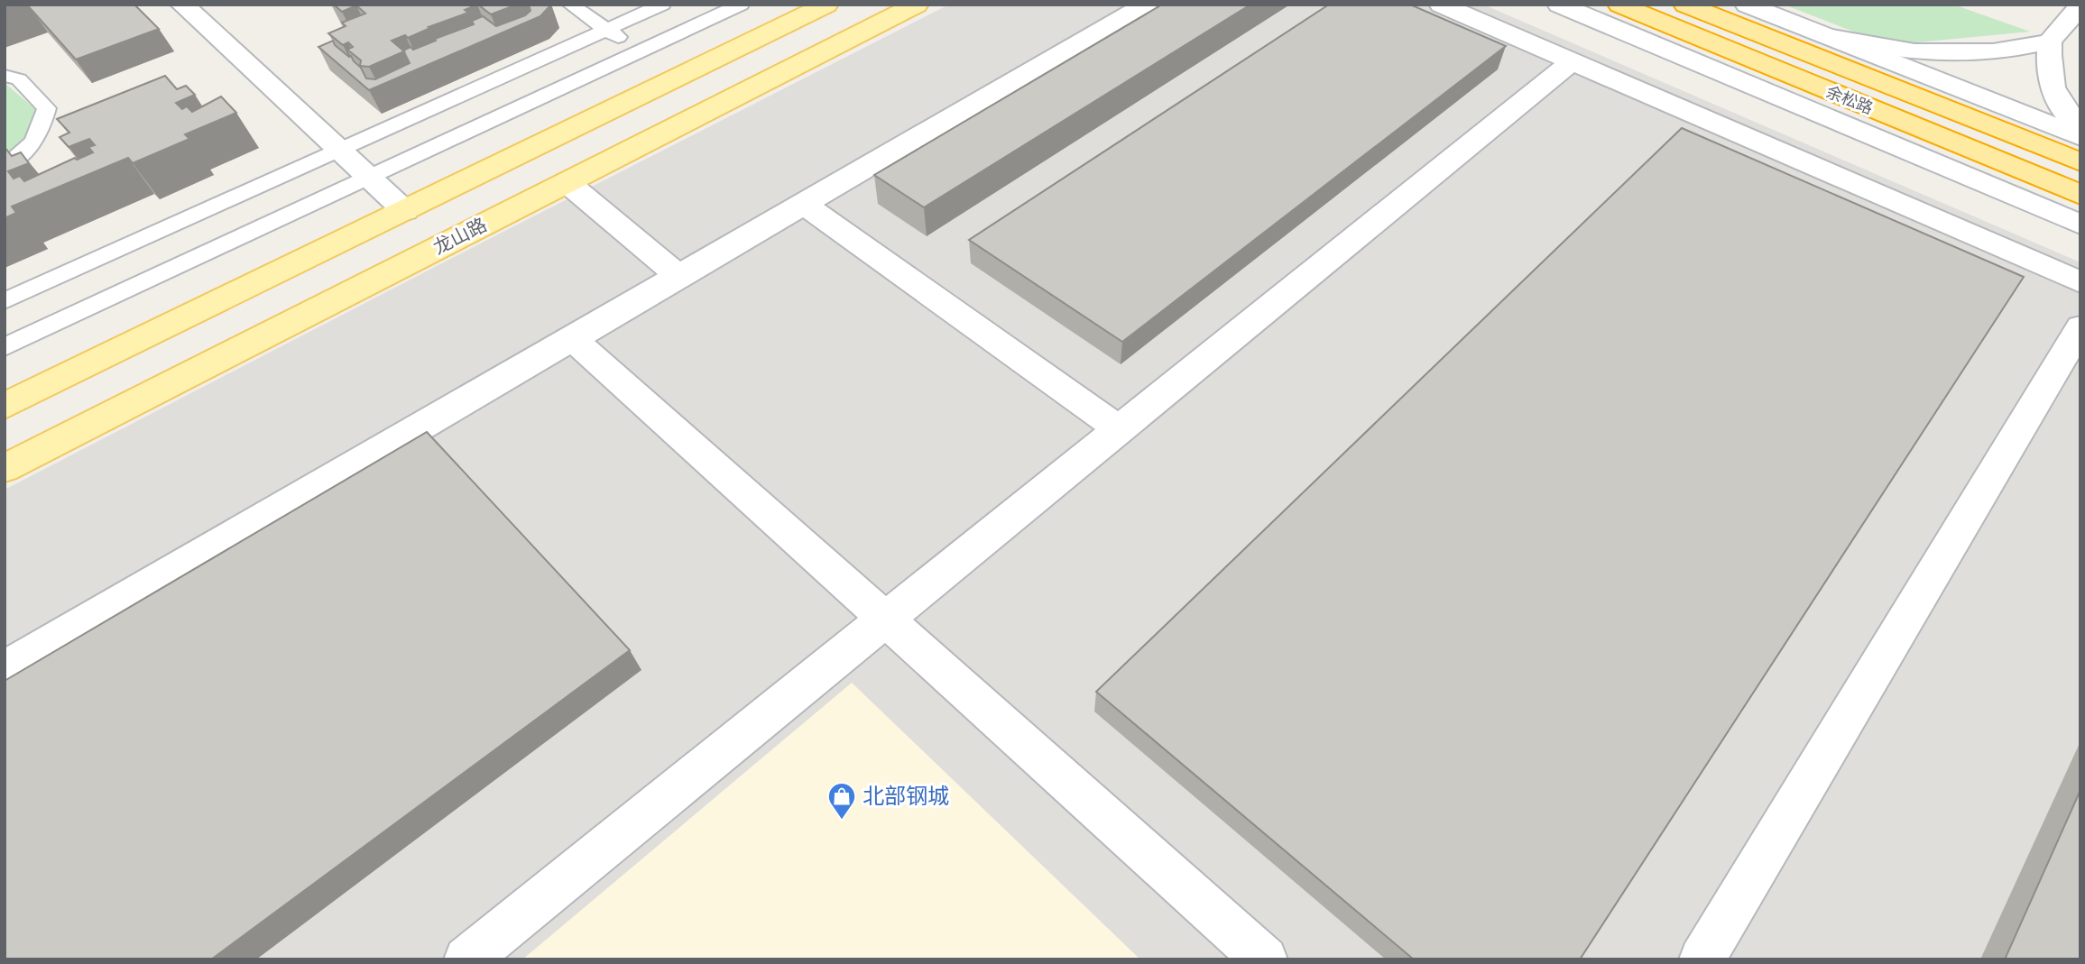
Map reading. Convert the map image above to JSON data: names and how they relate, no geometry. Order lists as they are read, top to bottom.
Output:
{
  "streets": {
    "highway": ["余松路"],
    "main road": ["龙山路"]
  },
  "places": {
    "shop": ["北部钢城"]
  }
}
